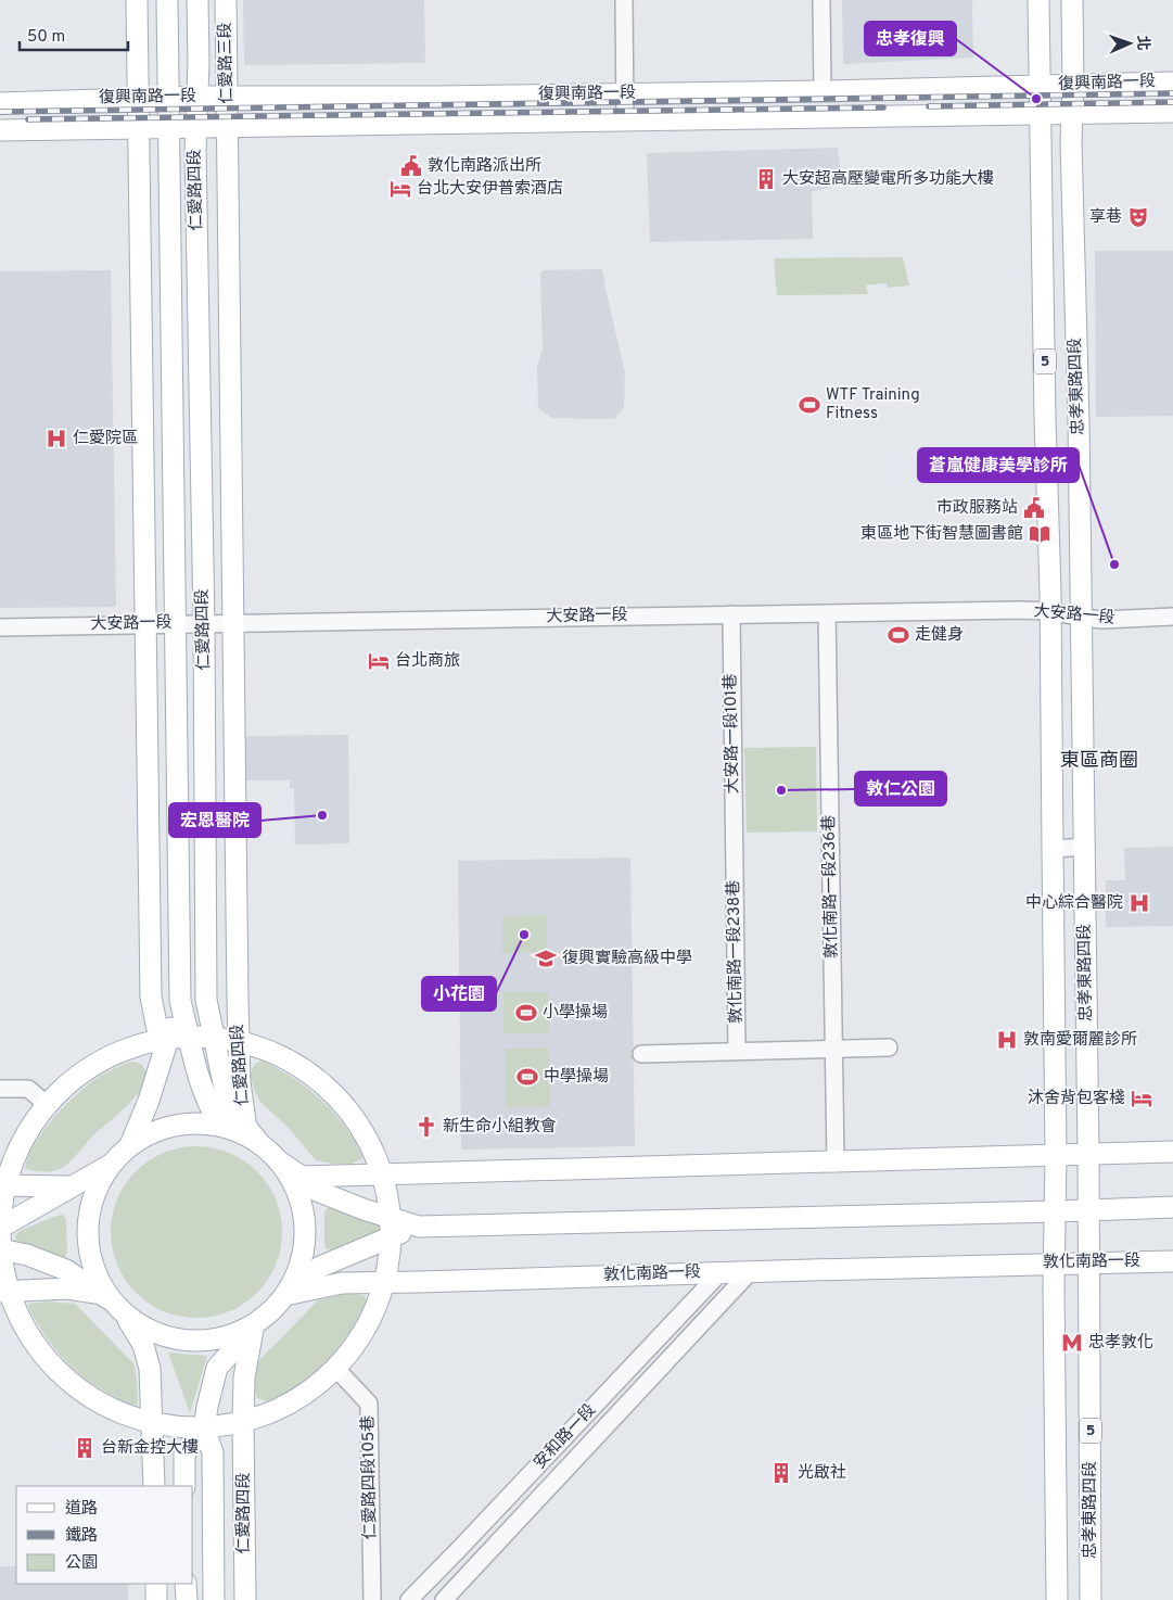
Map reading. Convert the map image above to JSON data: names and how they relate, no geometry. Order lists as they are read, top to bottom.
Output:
{
  "streets": {
    "main road": [
      "仁愛路三段",
      "復興南路一段",
      "仁愛路四段",
      "5",
      "忠孝東路四段",
      "敦化南路一段"
    ],
    "street": [
      "大安路一段",
      "大安路一段101巷",
      "敦化南路一段236巷",
      "敦化南路一段238巷",
      "安和路一段",
      "仁愛路四段105巷"
    ]
  },
  "crossings": [
    ["仁愛路三段", "復興南路一段"],
    ["仁愛路三段", "仁愛路四段"],
    ["復興南路一段", "仁愛路四段"],
    ["復興南路一段", "5"],
    ["復興南路一段", "忠孝東路四段"],
    ["仁愛路四段", "大安路一段"],
    ["5", "忠孝東路四段"],
    ["忠孝東路四段", "大安路一段"],
    ["忠孝東路四段", "敦化南路一段"],
    ["大安路一段", "大安路一段101巷"],
    ["大安路一段", "敦化南路一段236巷"],
    ["大安路一段101巷", "敦化南路一段238巷"],
    ["敦化南路一段", "安和路一段"]
  ],
  "districts": ["東區商圈"],
  "places": {
    "other": [
      "忠孝復興",
      "蒼嵐健康美學診所",
      "敦仁公園",
      "宏恩醫院",
      "小花園"
    ],
    "public building": ["敦化南路派出所", "市政服務站"],
    "building": ["大安超高壓變電所多功能大樓", "台新金控大樓", "光啟社"],
    "hotel": ["台北大安伊普索酒店", "台北商旅", "沐舍背包客棧"],
    "theatre": ["享巷"],
    "sports": [
      "WTF Training Fitness",
      "走健身",
      "小學操場",
      "中學操場"
    ],
    "hospital": ["仁愛院區", "中心綜合醫院", "敦南愛爾麗診所"],
    "library": ["東區地下街智慧圖書館"],
    "school or university": ["復興實驗高級中學"],
    "church": ["新生命小組教會"],
    "metro station": ["忠孝敦化"]
  },
  "legend": ["道路", "鐵路", "公園"],
  "scale_bar": "50 m",
  "north": "right"
}
